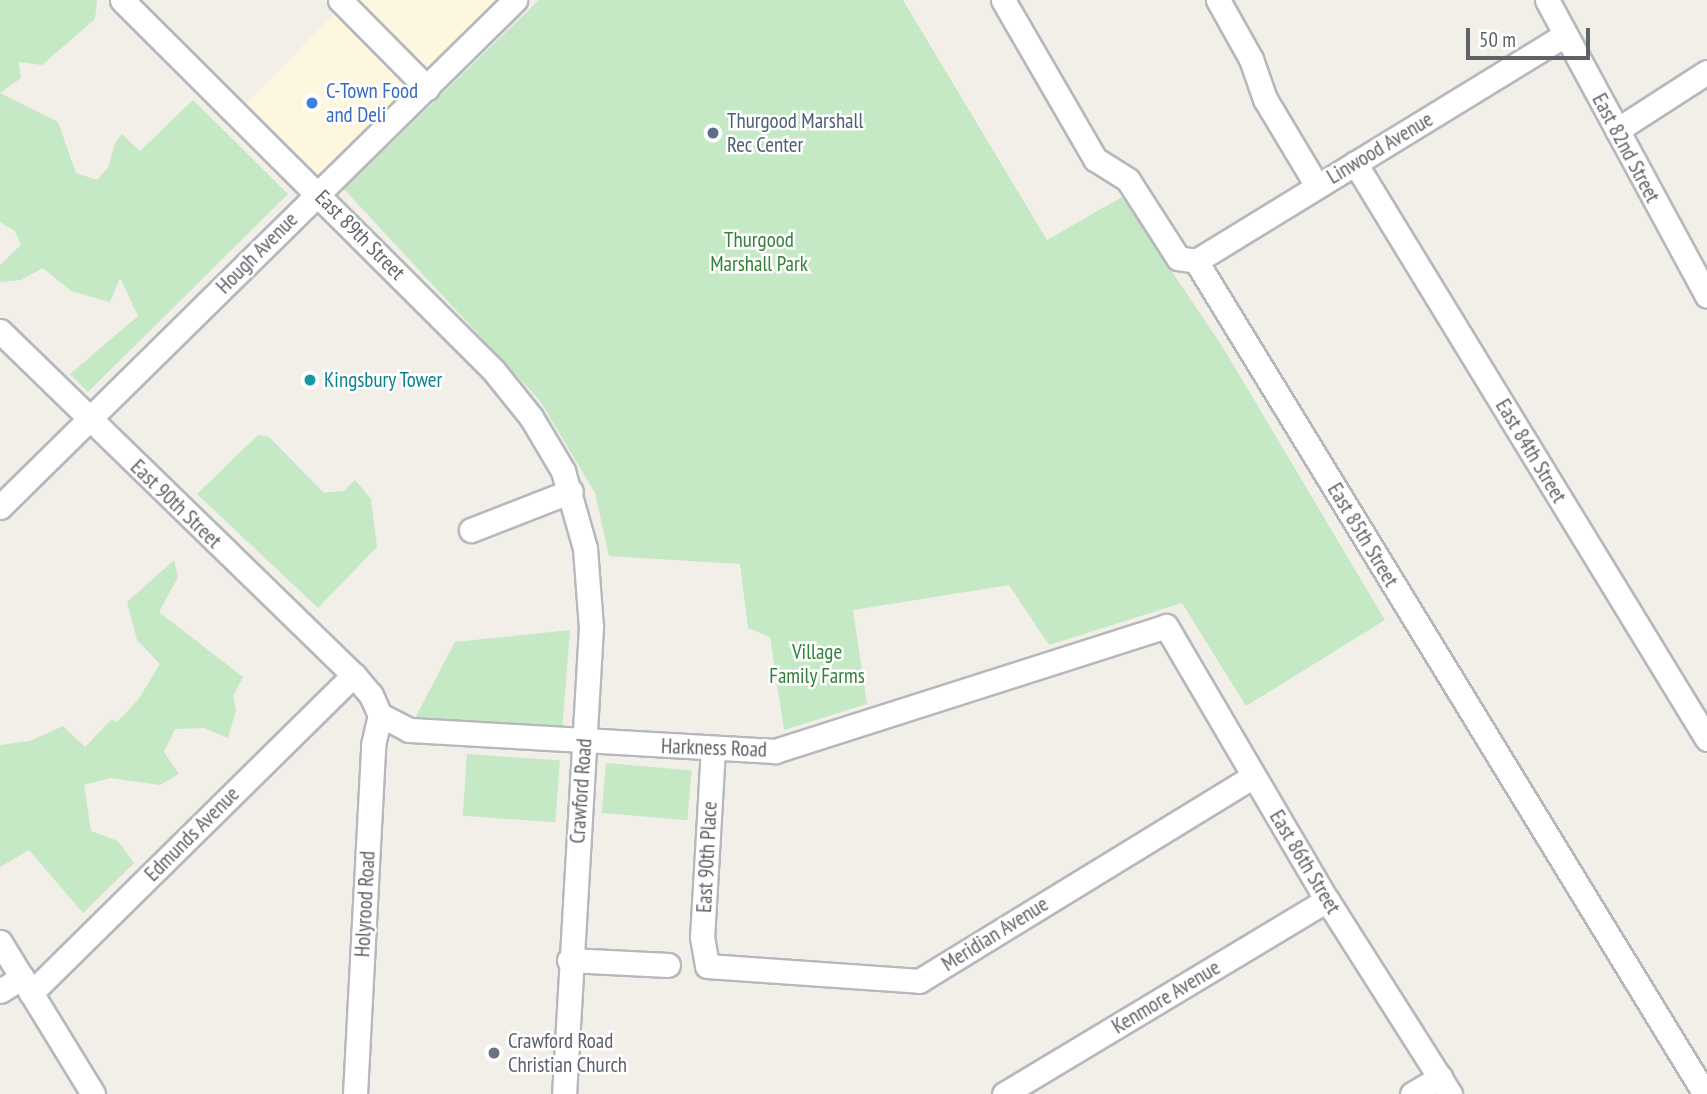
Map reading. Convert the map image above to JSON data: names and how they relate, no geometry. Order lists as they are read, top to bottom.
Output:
{
  "streets": {
    "street": [
      "Linwood Avenue",
      "East 82nd Street",
      "East 89th Street",
      "Hough Avenue",
      "East 84th Street",
      "East 90th Street",
      "East 85th Street",
      "Harkness Road",
      "Crawford Road",
      "Edmunds Avenue",
      "East 90th Place",
      "East 86th Street",
      "Holyrood Road",
      "Meridian Avenue",
      "Kenmore Avenue"
    ]
  },
  "crossings": [
    ["Linwood Avenue", "East 82nd Street"],
    ["Linwood Avenue", "East 84th Street"],
    ["Linwood Avenue", "East 85th Street"],
    ["East 89th Street", "Hough Avenue"],
    ["East 89th Street", "Crawford Road"],
    ["Hough Avenue", "East 90th Street"],
    ["East 90th Street", "Edmunds Avenue"],
    ["Harkness Road", "Crawford Road"],
    ["Harkness Road", "East 90th Place"],
    ["Harkness Road", "East 86th Street"],
    ["Harkness Road", "Holyrood Road"],
    ["East 90th Place", "Meridian Avenue"],
    ["East 86th Street", "Meridian Avenue"],
    ["East 86th Street", "Kenmore Avenue"]
  ],
  "parks": ["Thurgood Marshall Park", "Village Family Farms"],
  "places": [
    "C-Town Food and Deli",
    "Thurgood Marshall Rec Center",
    "Kingsbury Tower",
    "Crawford Road Christian Church"
  ],
  "scale_bar": "50 m"
}
